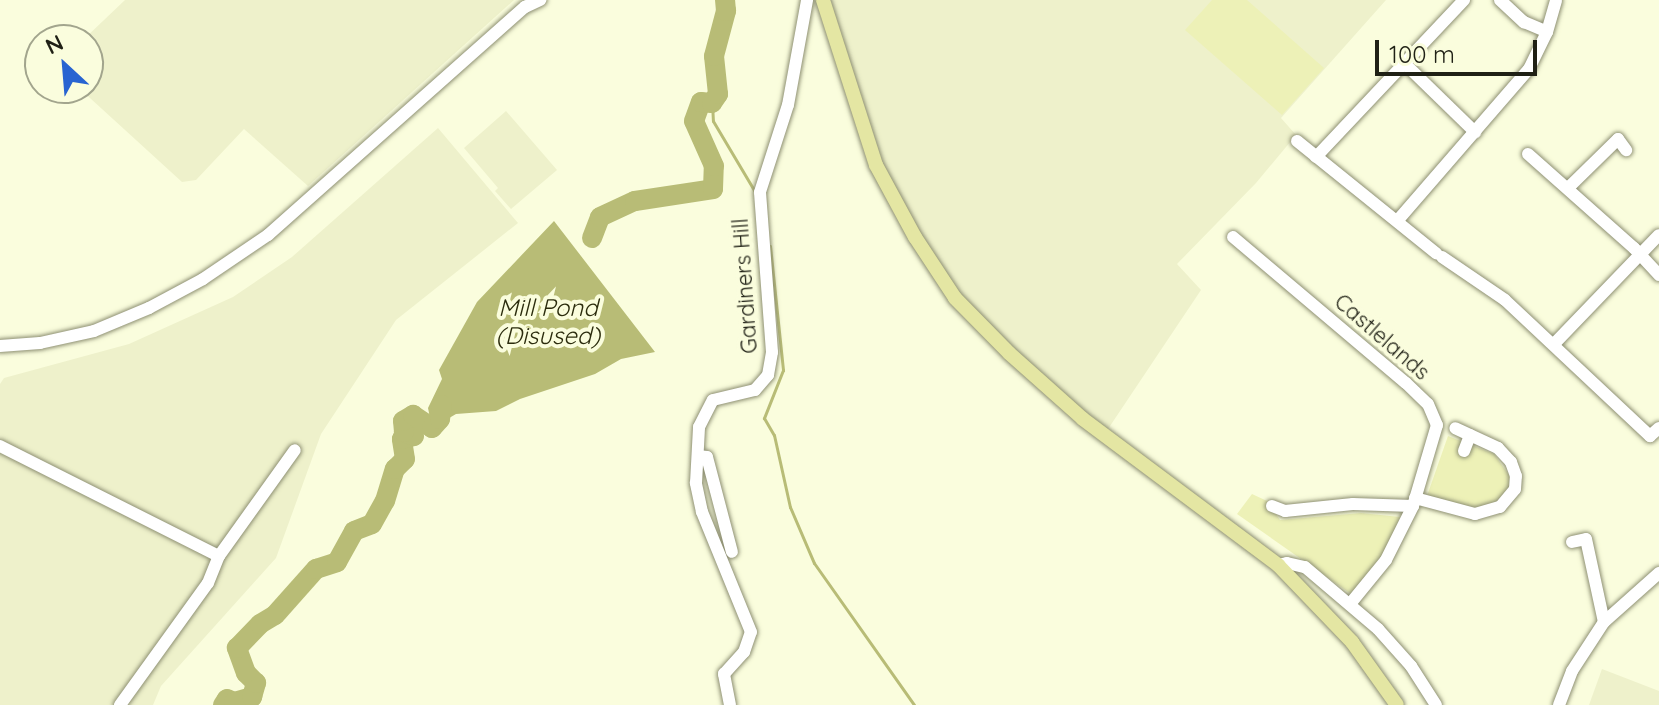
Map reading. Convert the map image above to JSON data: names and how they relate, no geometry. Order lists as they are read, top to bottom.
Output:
{
  "streets": {
    "street": ["Gardiners Hill", "Castlelands"]
  },
  "water": ["Mill Pond (Disused)"],
  "scale_bar": "100 m",
  "north": "top left"
}
